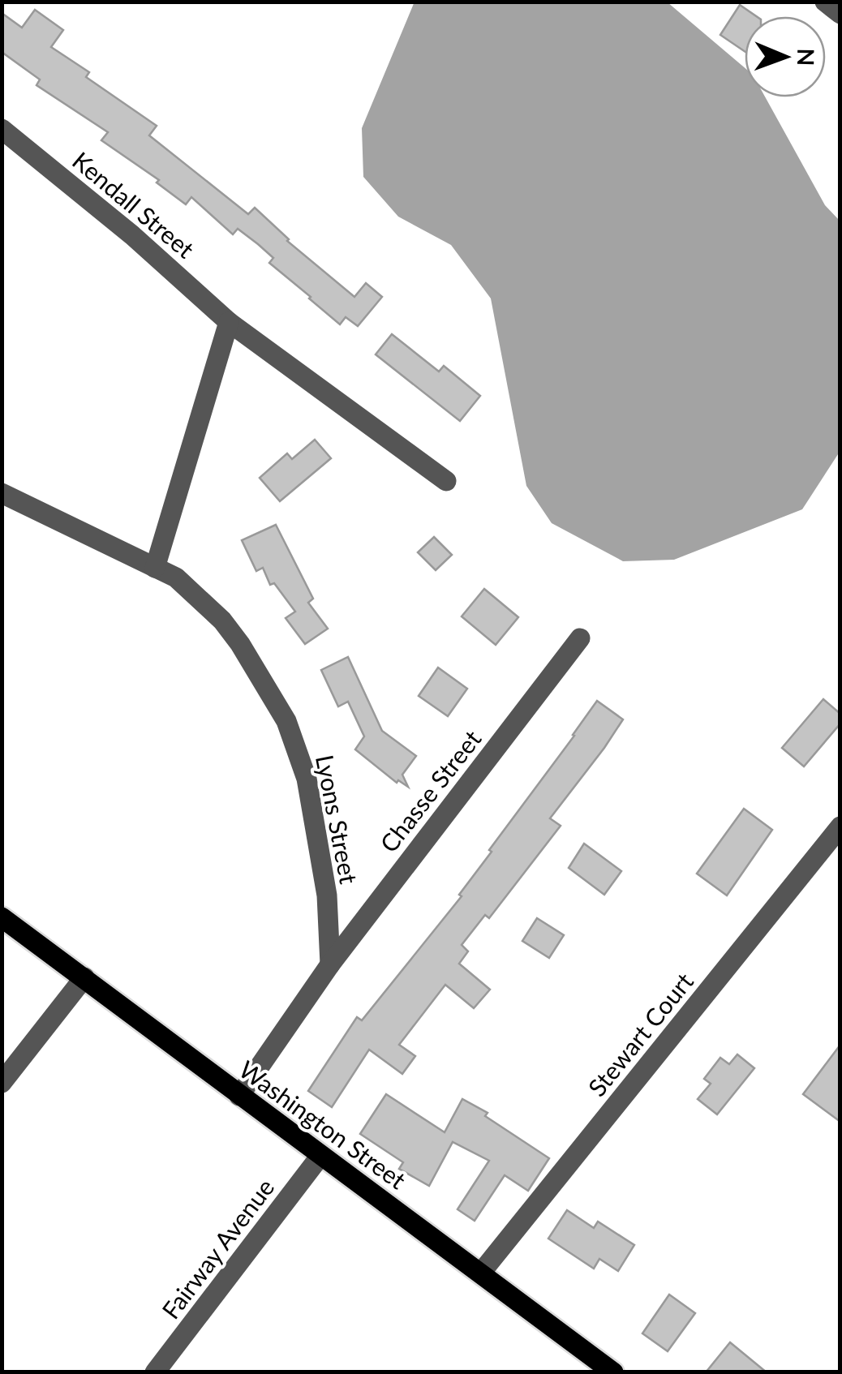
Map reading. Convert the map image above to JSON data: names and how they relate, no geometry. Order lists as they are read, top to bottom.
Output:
{
  "streets": {
    "main road": ["Washington Street"],
    "street": [
      "Kendall Street",
      "Chasse Street",
      "Lyons Street",
      "Stewart Court",
      "Fairway Avenue"
    ]
  },
  "crossings": [
    ["Chasse Street", "Lyons Street"],
    ["Chasse Street", "Washington Street"],
    ["Stewart Court", "Washington Street"],
    ["Washington Street", "Fairway Avenue"]
  ],
  "north": "right"
}
